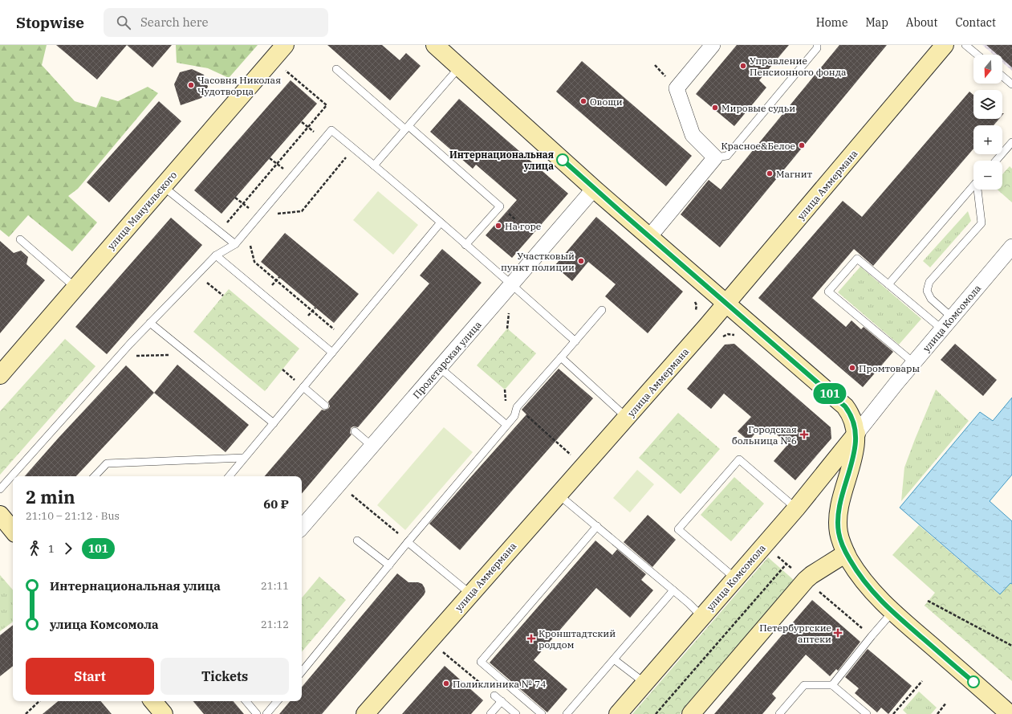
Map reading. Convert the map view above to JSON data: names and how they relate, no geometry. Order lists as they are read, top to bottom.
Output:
{
  "streets": {
    "street": [
      "улица Аммермана",
      "улица Мануильского",
      "улица Комсомола",
      "Пролетарская улица"
    ]
  },
  "places": {
    "other": [
      "Управление Пенсионного фонда",
      "Часовня Николая Чудотворца",
      "Овощи",
      "Мировые судьи",
      "Красное&Белое",
      "Интернациональная улица",
      "Магнит",
      "На горе",
      "Участковый пункт полиции",
      "Промтовары",
      "Поликлиника № 74"
    ],
    "health": ["Городская больница №6", "Петербургские аптеки", "Кронштадтский роддом"]
  },
  "lines": ["bus line 101"],
  "north": "bottom",
  "page": {
    "header": "Stopwise",
    "search": "Search here",
    "nav": [
      "Home",
      "Map",
      "About",
      "Contact"
    ],
    "on_map": "101",
    "map_buttons": ["+", "−"],
    "heading": ["2 min", "21:10 – 21:12 · Bus", "60 ₽"],
    "legs": ["1", "101"],
    "list": [
      {
        "name": "Интернациональная улица",
        "value": "21:11"
      },
      {
        "name": "улица Комсомола",
        "value": "21:12"
      }
    ],
    "buttons": ["Start", "Tickets"]
  }
}
